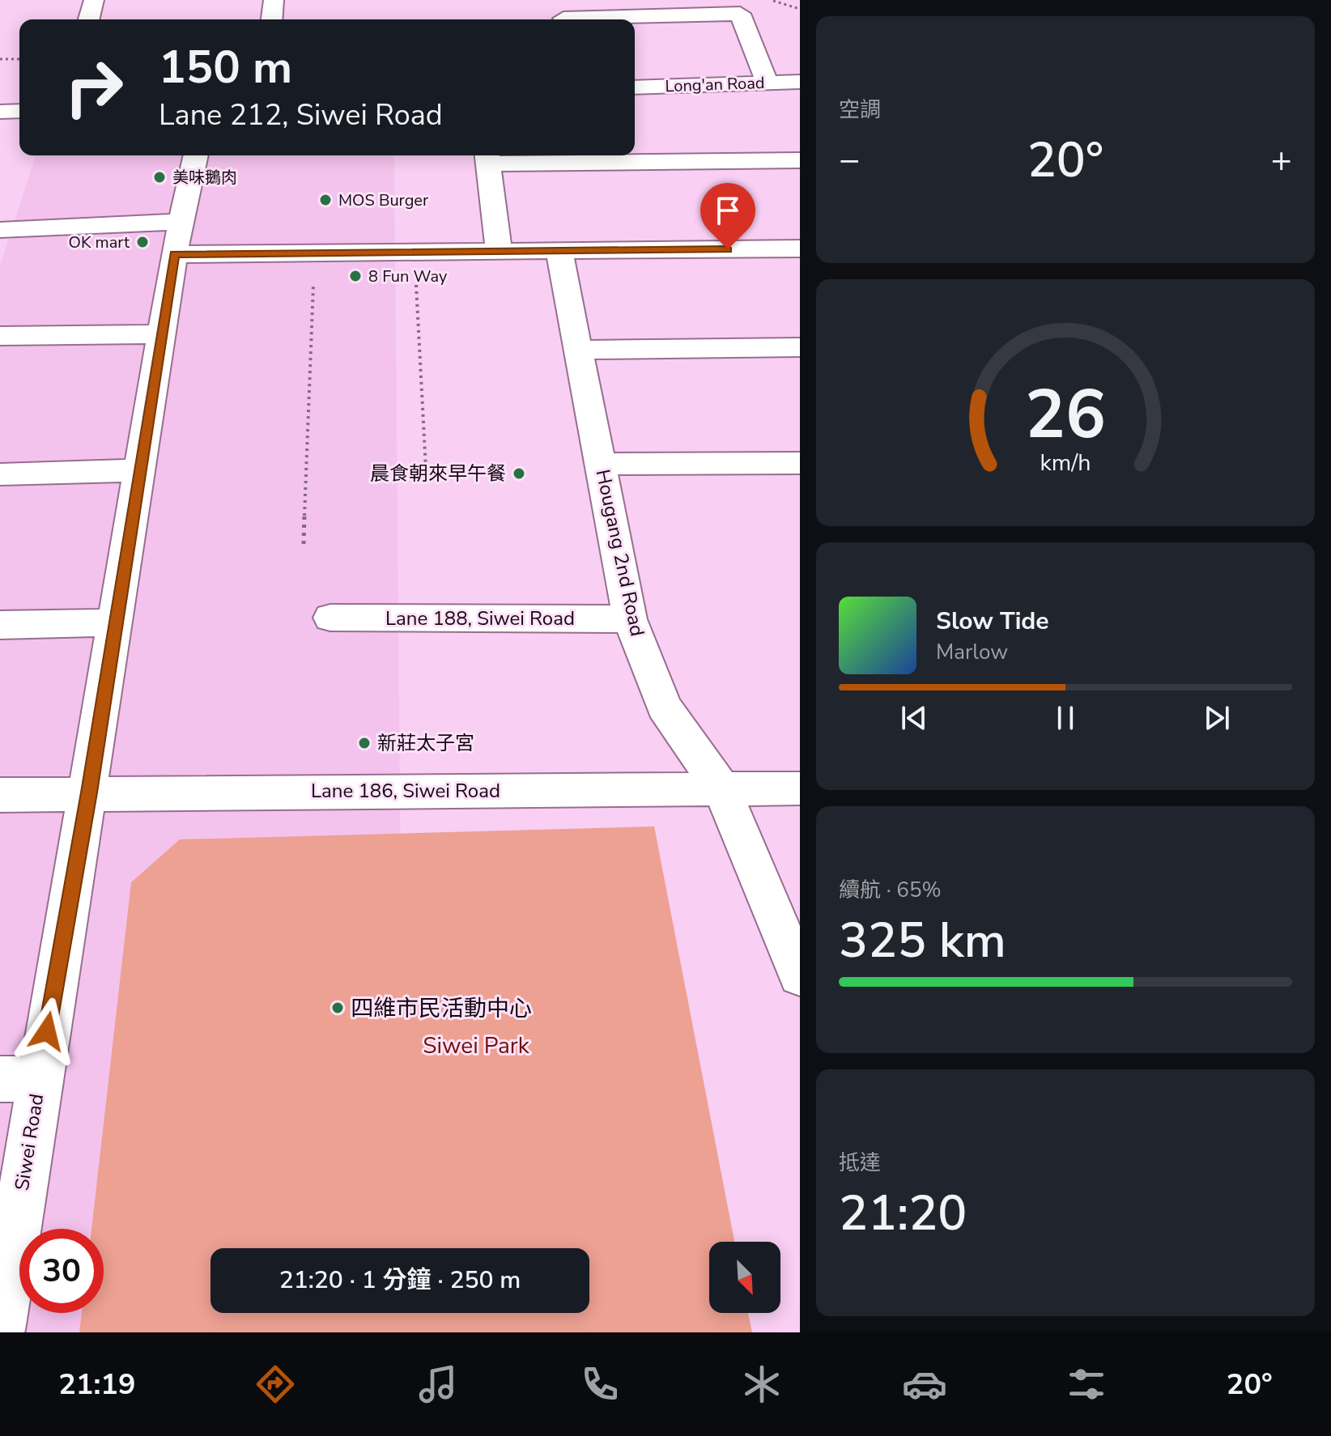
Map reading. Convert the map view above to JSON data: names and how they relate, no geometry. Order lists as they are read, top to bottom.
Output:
{
  "streets": {
    "street": [
      "Long'an Road",
      "Hougang 2nd Road",
      "Lane 188, Siwei Road",
      "Lane 186, Siwei Road",
      "Siwei Road"
    ]
  },
  "crossings": [
    ["Hougang 2nd Road", "Lane 188, Siwei Road"],
    ["Hougang 2nd Road", "Lane 186, Siwei Road"],
    ["Lane 186, Siwei Road", "Siwei Road"]
  ],
  "parks": ["Siwei Park"],
  "places": [
    "美味鵝肉",
    "MOS Burger",
    "OK mart",
    "8 Fun Way",
    "晨食朝來早午餐",
    "新莊太子宮",
    "四維市民活動中心"
  ],
  "north": "bottom right",
  "page": {
    "tile": [
      "空調",
      ["續航 · 65%", "325 km"],
      ["抵達", "21:20"]
    ],
    "turn": ["150 m", "Lane 212, Siwei Road"],
    "heat": ["−", "20°", "+"],
    "song": ["Slow Tide", "Marlow"],
    "limit": "30",
    "trip": "21:20 · 1 分鐘 · 250 m",
    "tabs": ["21:19", "20°"],
    "gauge": ["26", "km/h"]
  }
}
